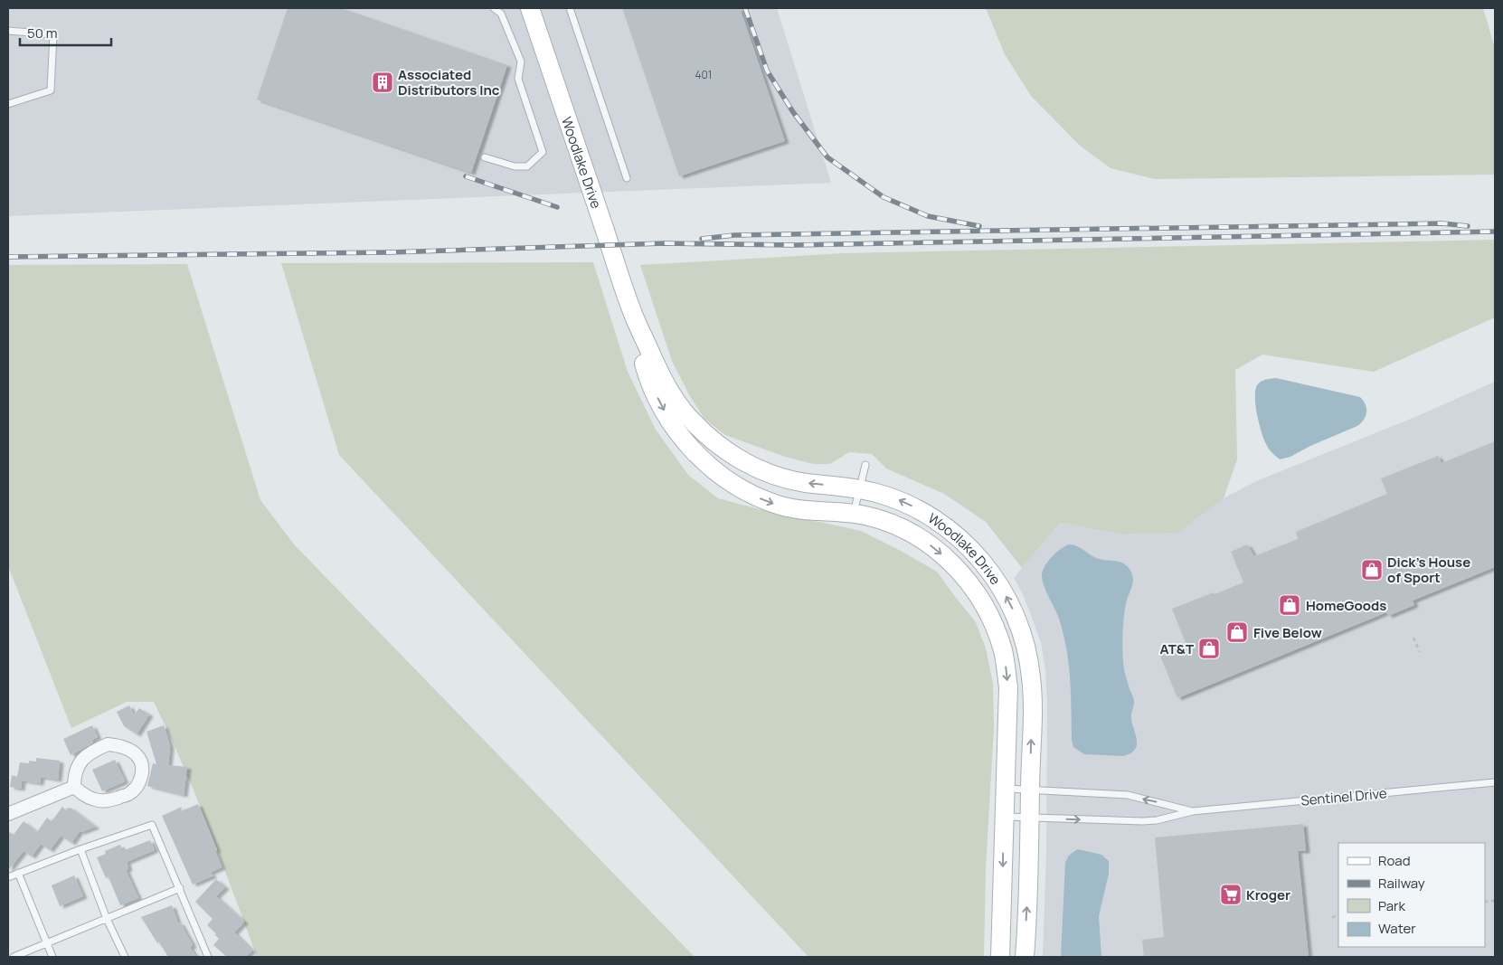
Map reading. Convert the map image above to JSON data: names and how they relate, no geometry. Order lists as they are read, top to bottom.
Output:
{
  "streets": {
    "street": ["Woodlake Drive"],
    "lane": ["Sentinel Drive"]
  },
  "crossings": [
    ["Woodlake Drive", "Sentinel Drive"]
  ],
  "places": {
    "building": ["Associated Distributors Inc"],
    "shop": [
      "Dick's House of Sport",
      "HomeGoods",
      "Five Below",
      "AT&T"
    ],
    "supermarket": ["Kroger"]
  },
  "house_numbers": ["401"],
  "legend": [
    "Road",
    "Railway",
    "Park",
    "Water"
  ],
  "scale_bar": "50 m"
}
